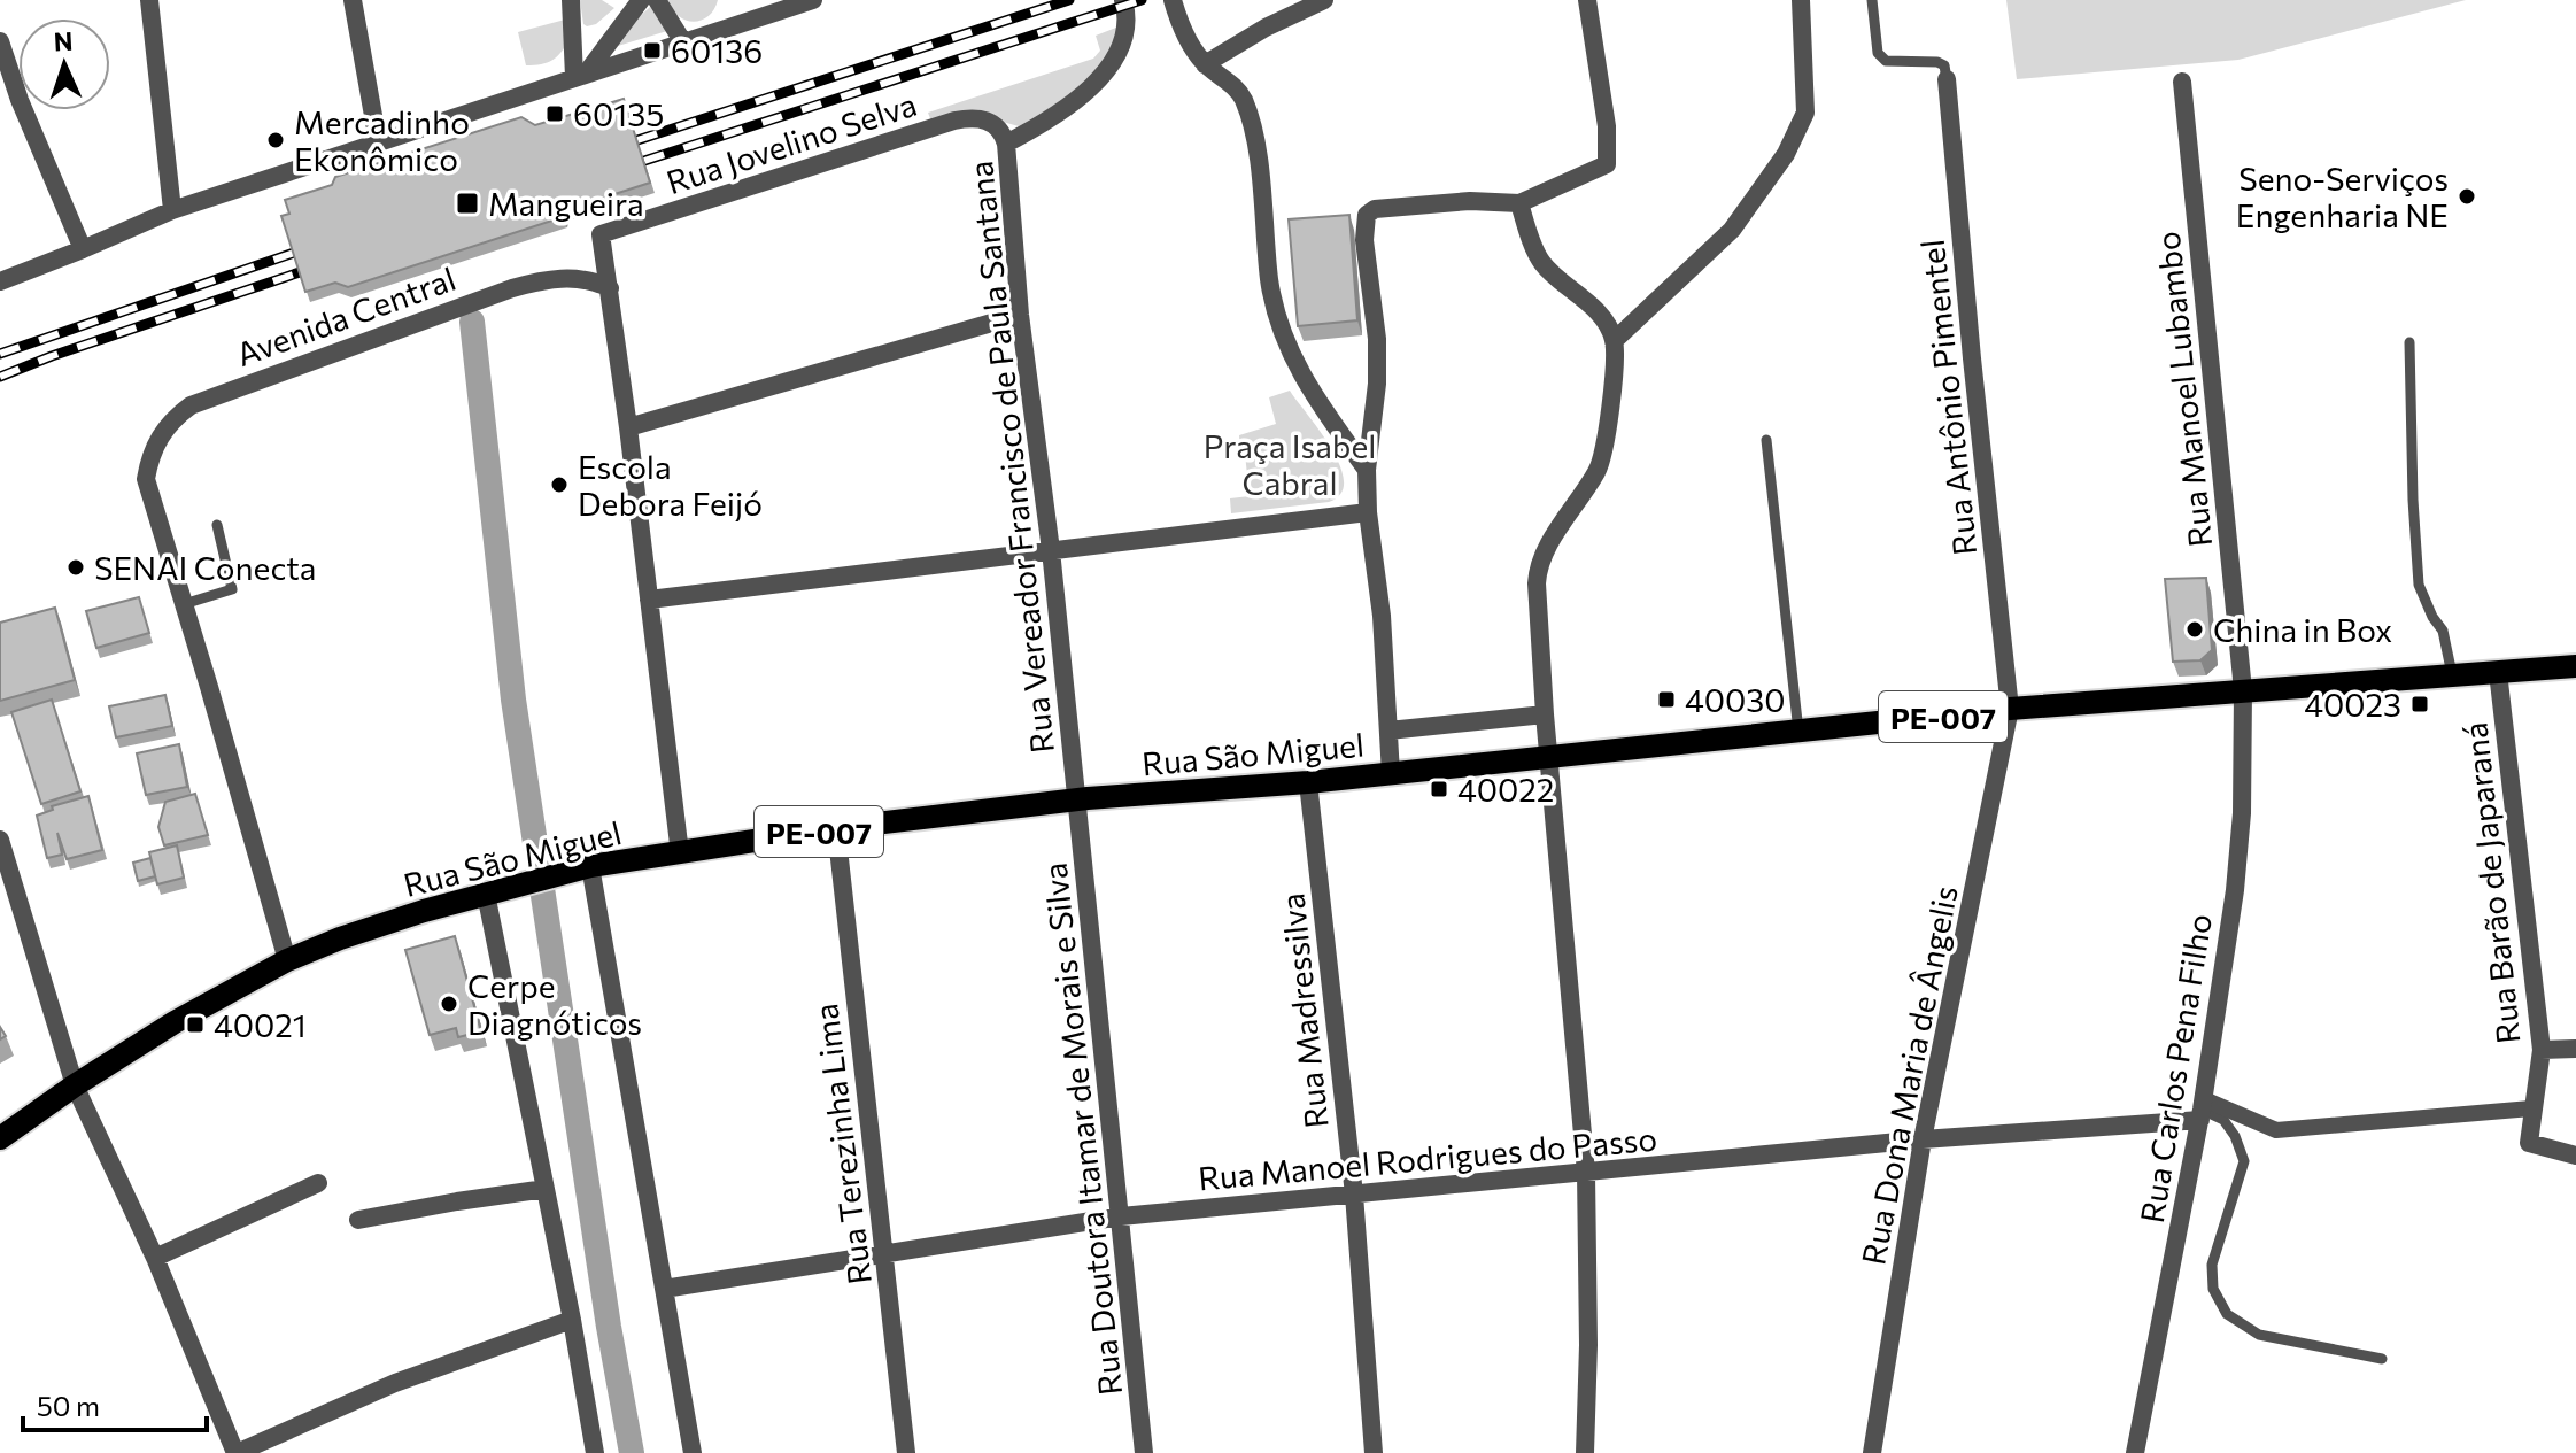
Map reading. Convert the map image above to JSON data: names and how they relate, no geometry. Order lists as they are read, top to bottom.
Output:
{
  "streets": {
    "main road": ["PE-007", "Rua São Miguel"],
    "street": [
      "Rua Jovelino Selva",
      "Avenida Central",
      "Rua Manoel Lubambo",
      "Rua Antônio Pimentel",
      "Rua Vereador Francisco de Paula Santana",
      "Rua Barão de Japaraná",
      "Rua Madressilva",
      "Rua Carlos Pena Filho",
      "Rua Dona Maria de Ângelis",
      "Rua Doutora Itamar de Morais e Silva",
      "Rua Terezinha Lima",
      "Rua Manoel Rodrigues do Passo"
    ]
  },
  "crossings": [
    ["Rua Jovelino Selva", "Avenida Central"],
    ["Rua Jovelino Selva", "Rua Vereador Francisco de Paula Santana"],
    ["Rua Jovelino Selva", "Rua São Miguel"],
    ["Rua Manoel Lubambo", "Rua São Miguel"],
    ["Rua Manoel Lubambo", "Rua Carlos Pena Filho"],
    ["Rua Antônio Pimentel", "Rua São Miguel"],
    ["Rua Antônio Pimentel", "Rua Dona Maria de Ângelis"],
    ["Rua Vereador Francisco de Paula Santana", "Rua São Miguel"],
    ["Rua Vereador Francisco de Paula Santana", "Rua Doutora Itamar de Morais e Silva"],
    ["Rua São Miguel", "Rua Barão de Japaraná"],
    ["Rua São Miguel", "Rua Madressilva"],
    ["Rua São Miguel", "Rua Carlos Pena Filho"],
    ["Rua São Miguel", "Rua Dona Maria de Ângelis"],
    ["Rua São Miguel", "Rua Doutora Itamar de Morais e Silva"],
    ["Rua São Miguel", "Rua Terezinha Lima"],
    ["Rua Barão de Japaraná", "Rua Manoel Rodrigues do Passo"],
    ["Rua Madressilva", "Rua Manoel Rodrigues do Passo"],
    ["Rua Carlos Pena Filho", "Rua Manoel Rodrigues do Passo"],
    ["Rua Dona Maria de Ângelis", "Rua Manoel Rodrigues do Passo"],
    ["Rua Doutora Itamar de Morais e Silva", "Rua Manoel Rodrigues do Passo"],
    ["Rua Terezinha Lima", "Rua Manoel Rodrigues do Passo"]
  ],
  "parks": ["Praça Isabel Cabral"],
  "places": {
    "transit": [
      "60136",
      "60135",
      "Mangueira",
      "40030",
      "40023",
      "40022",
      "40021"
    ],
    "other": [
      "Mercadinho Ekonômico",
      "Seno-Serviços Engenharia NE",
      "Escola Debora Feijó",
      "SENAI Conecta",
      "China in Box",
      "Cerpe Diagnóticos"
    ]
  },
  "scale_bar": "50 m",
  "north": "top"
}
